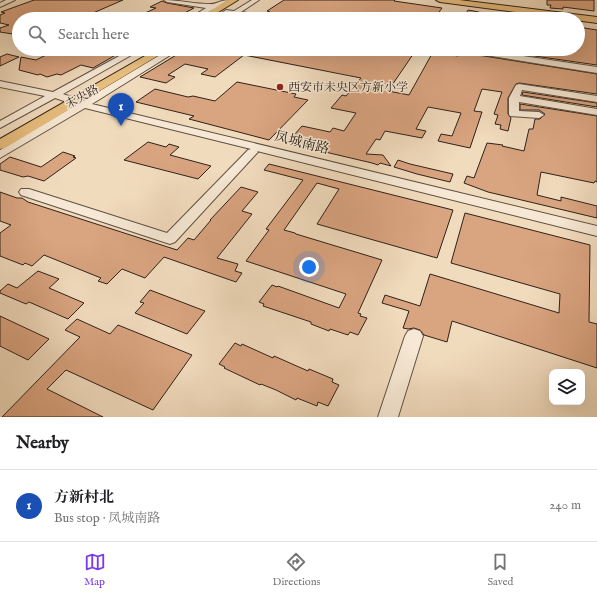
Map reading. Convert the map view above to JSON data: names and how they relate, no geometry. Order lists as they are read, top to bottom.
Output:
{
  "streets": {
    "main road": ["未央路"],
    "street": ["凤城南路"]
  },
  "crossings": [
    ["未央路", "凤城南路"]
  ],
  "places": ["西安市未央区方新小学"],
  "page": {
    "search": "Search here",
    "pins": "1",
    "heading": "Nearby",
    "list": [
      {
        "mark": "1",
        "name": "方新村北",
        "note": "Bus stop · 凤城南路",
        "value": "240 m"
      }
    ],
    "nav": ["Map", "Directions", "Saved"]
  }
}
